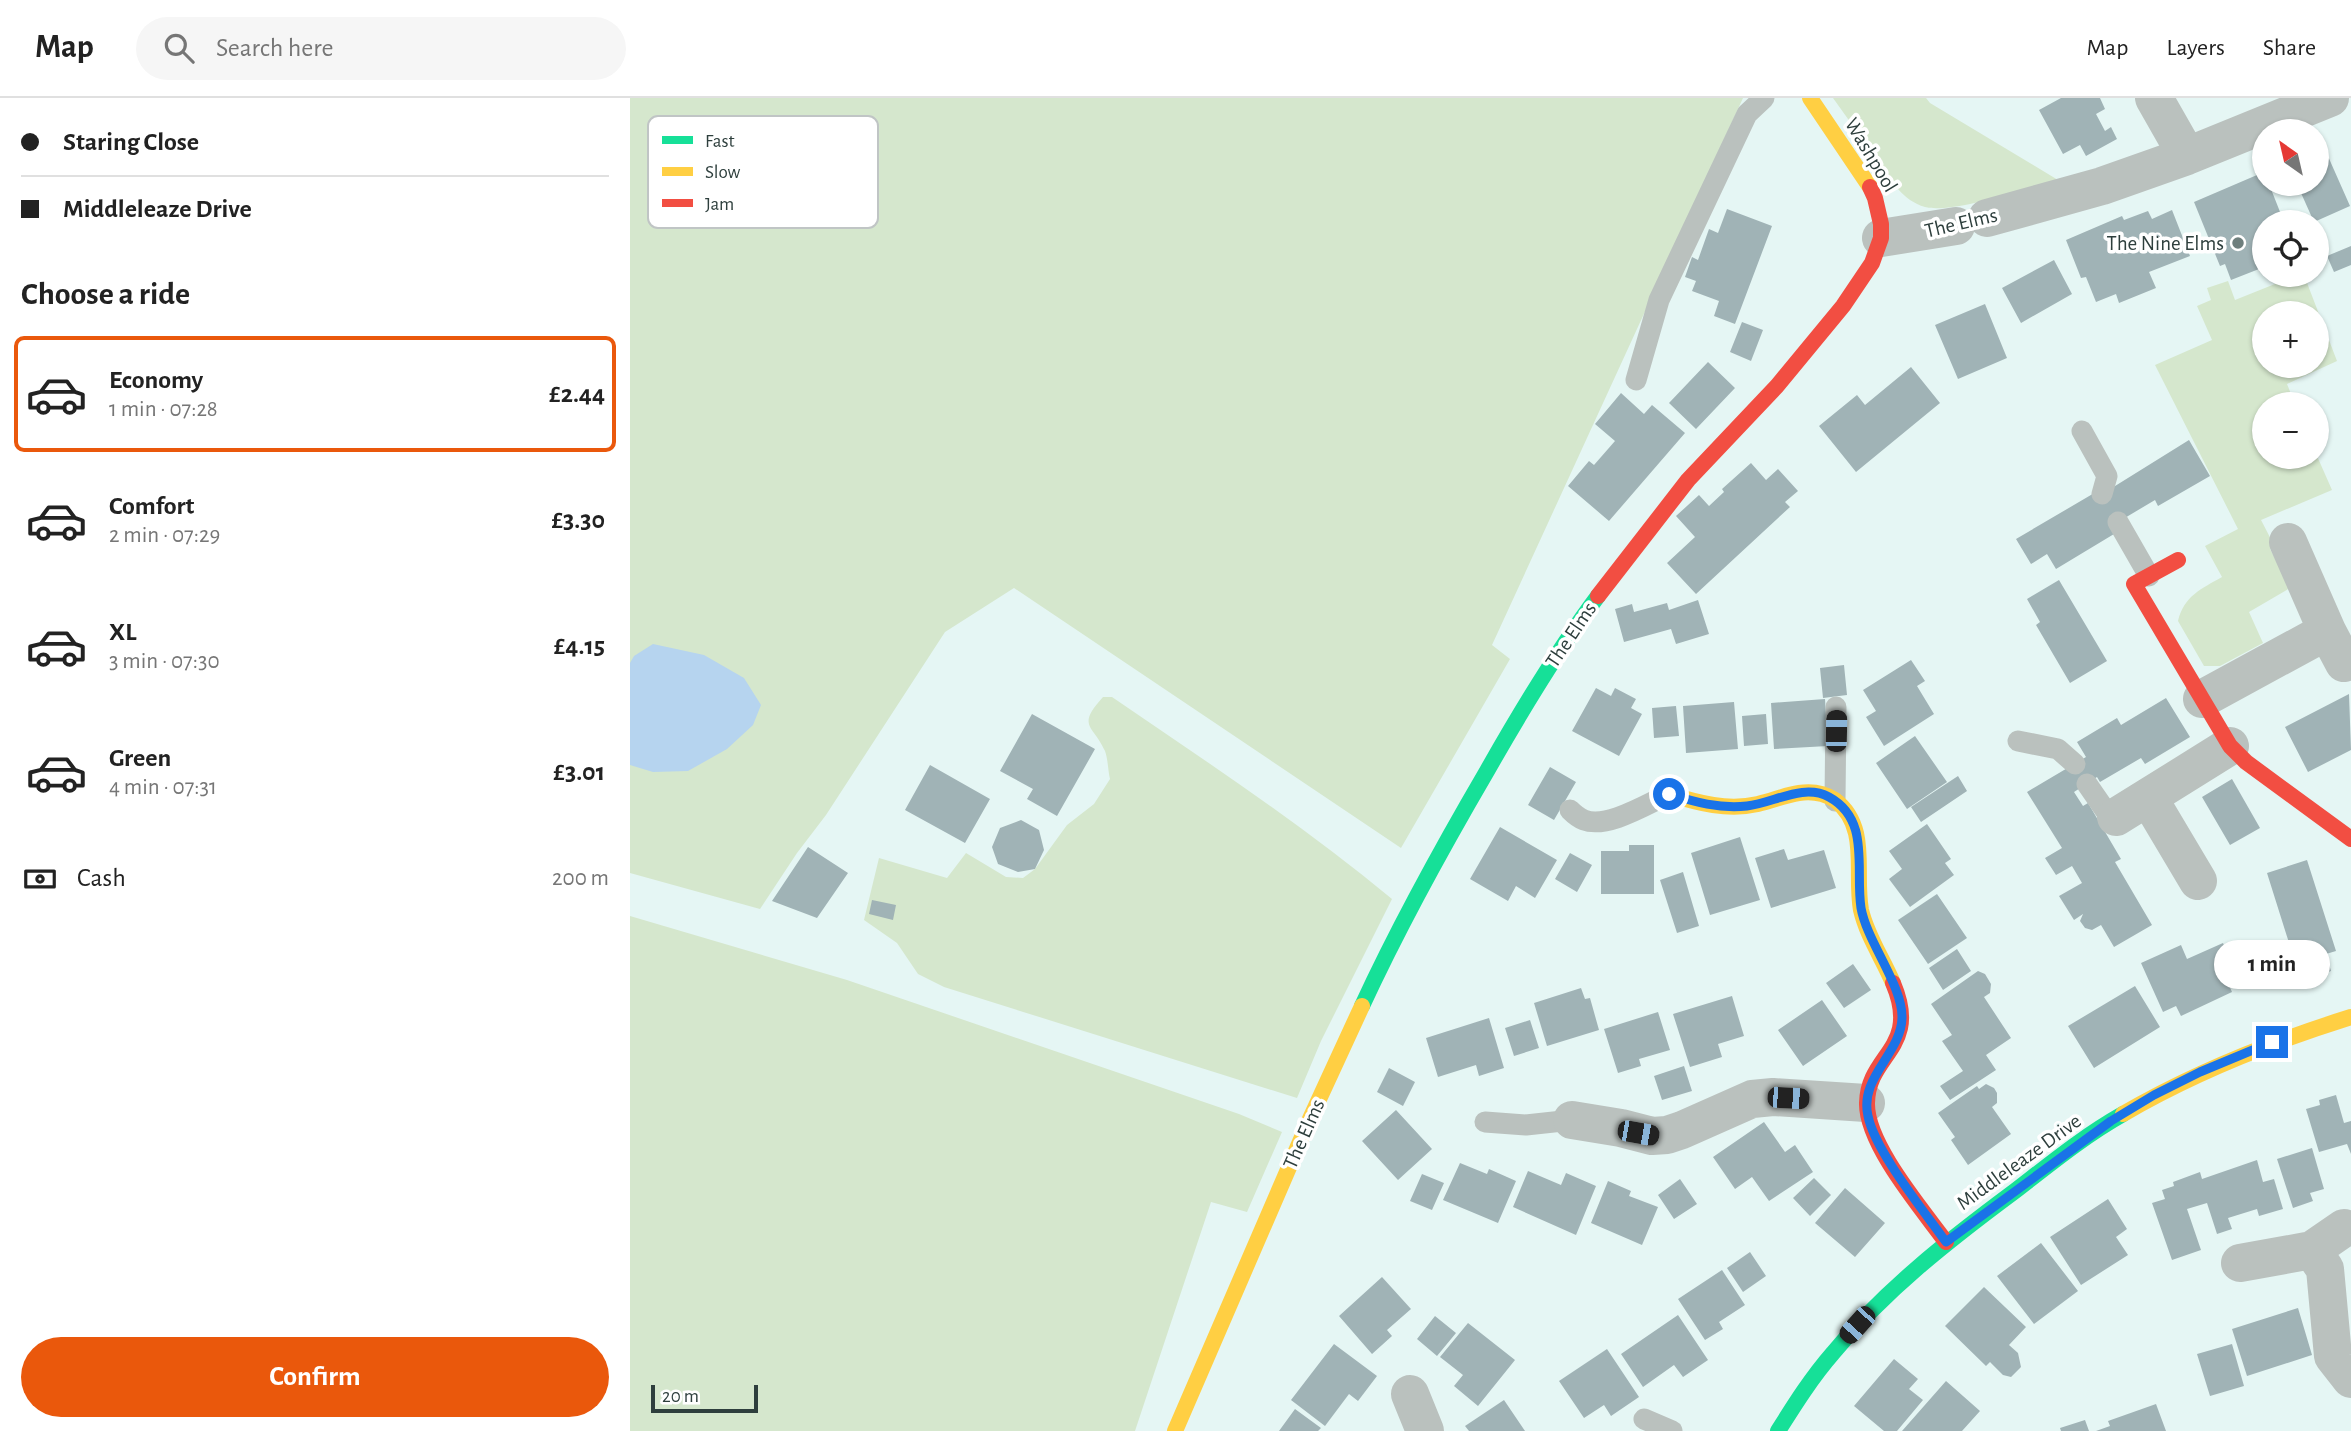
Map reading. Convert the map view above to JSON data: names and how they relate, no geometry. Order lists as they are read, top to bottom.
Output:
{
  "streets": {
    "street": ["Washpool", "The Elms", "Middleleaze Drive"]
  },
  "crossings": [
    ["Washpool", "The Elms"]
  ],
  "places": ["The Nine Elms"],
  "legend": ["Fast", "Slow", "Jam"],
  "scale_bar": "20 m",
  "north": "top left",
  "page": {
    "header": "Map",
    "search": "Search here",
    "nav": ["Map", "Layers", "Share"],
    "banner": ["Staring Close", "Middleleaze Drive"],
    "map_buttons": ["+", "−"],
    "heading": "Choose a ride",
    "list": [
      {
        "name": "Economy",
        "note": "1 min · 07:28",
        "value": "£2.44"
      },
      {
        "name": "Comfort",
        "note": "2 min · 07:29",
        "value": "£3.30"
      },
      {
        "name": "XL",
        "note": "3 min · 07:30",
        "value": "£4.15"
      },
      {
        "name": "Green",
        "note": "4 min · 07:31",
        "value": "£3.01"
      }
    ],
    "pay": ["Cash", "200 m"],
    "bubble": "1 min",
    "buttons": "Confirm",
    "scale": "20 m"
  }
}
